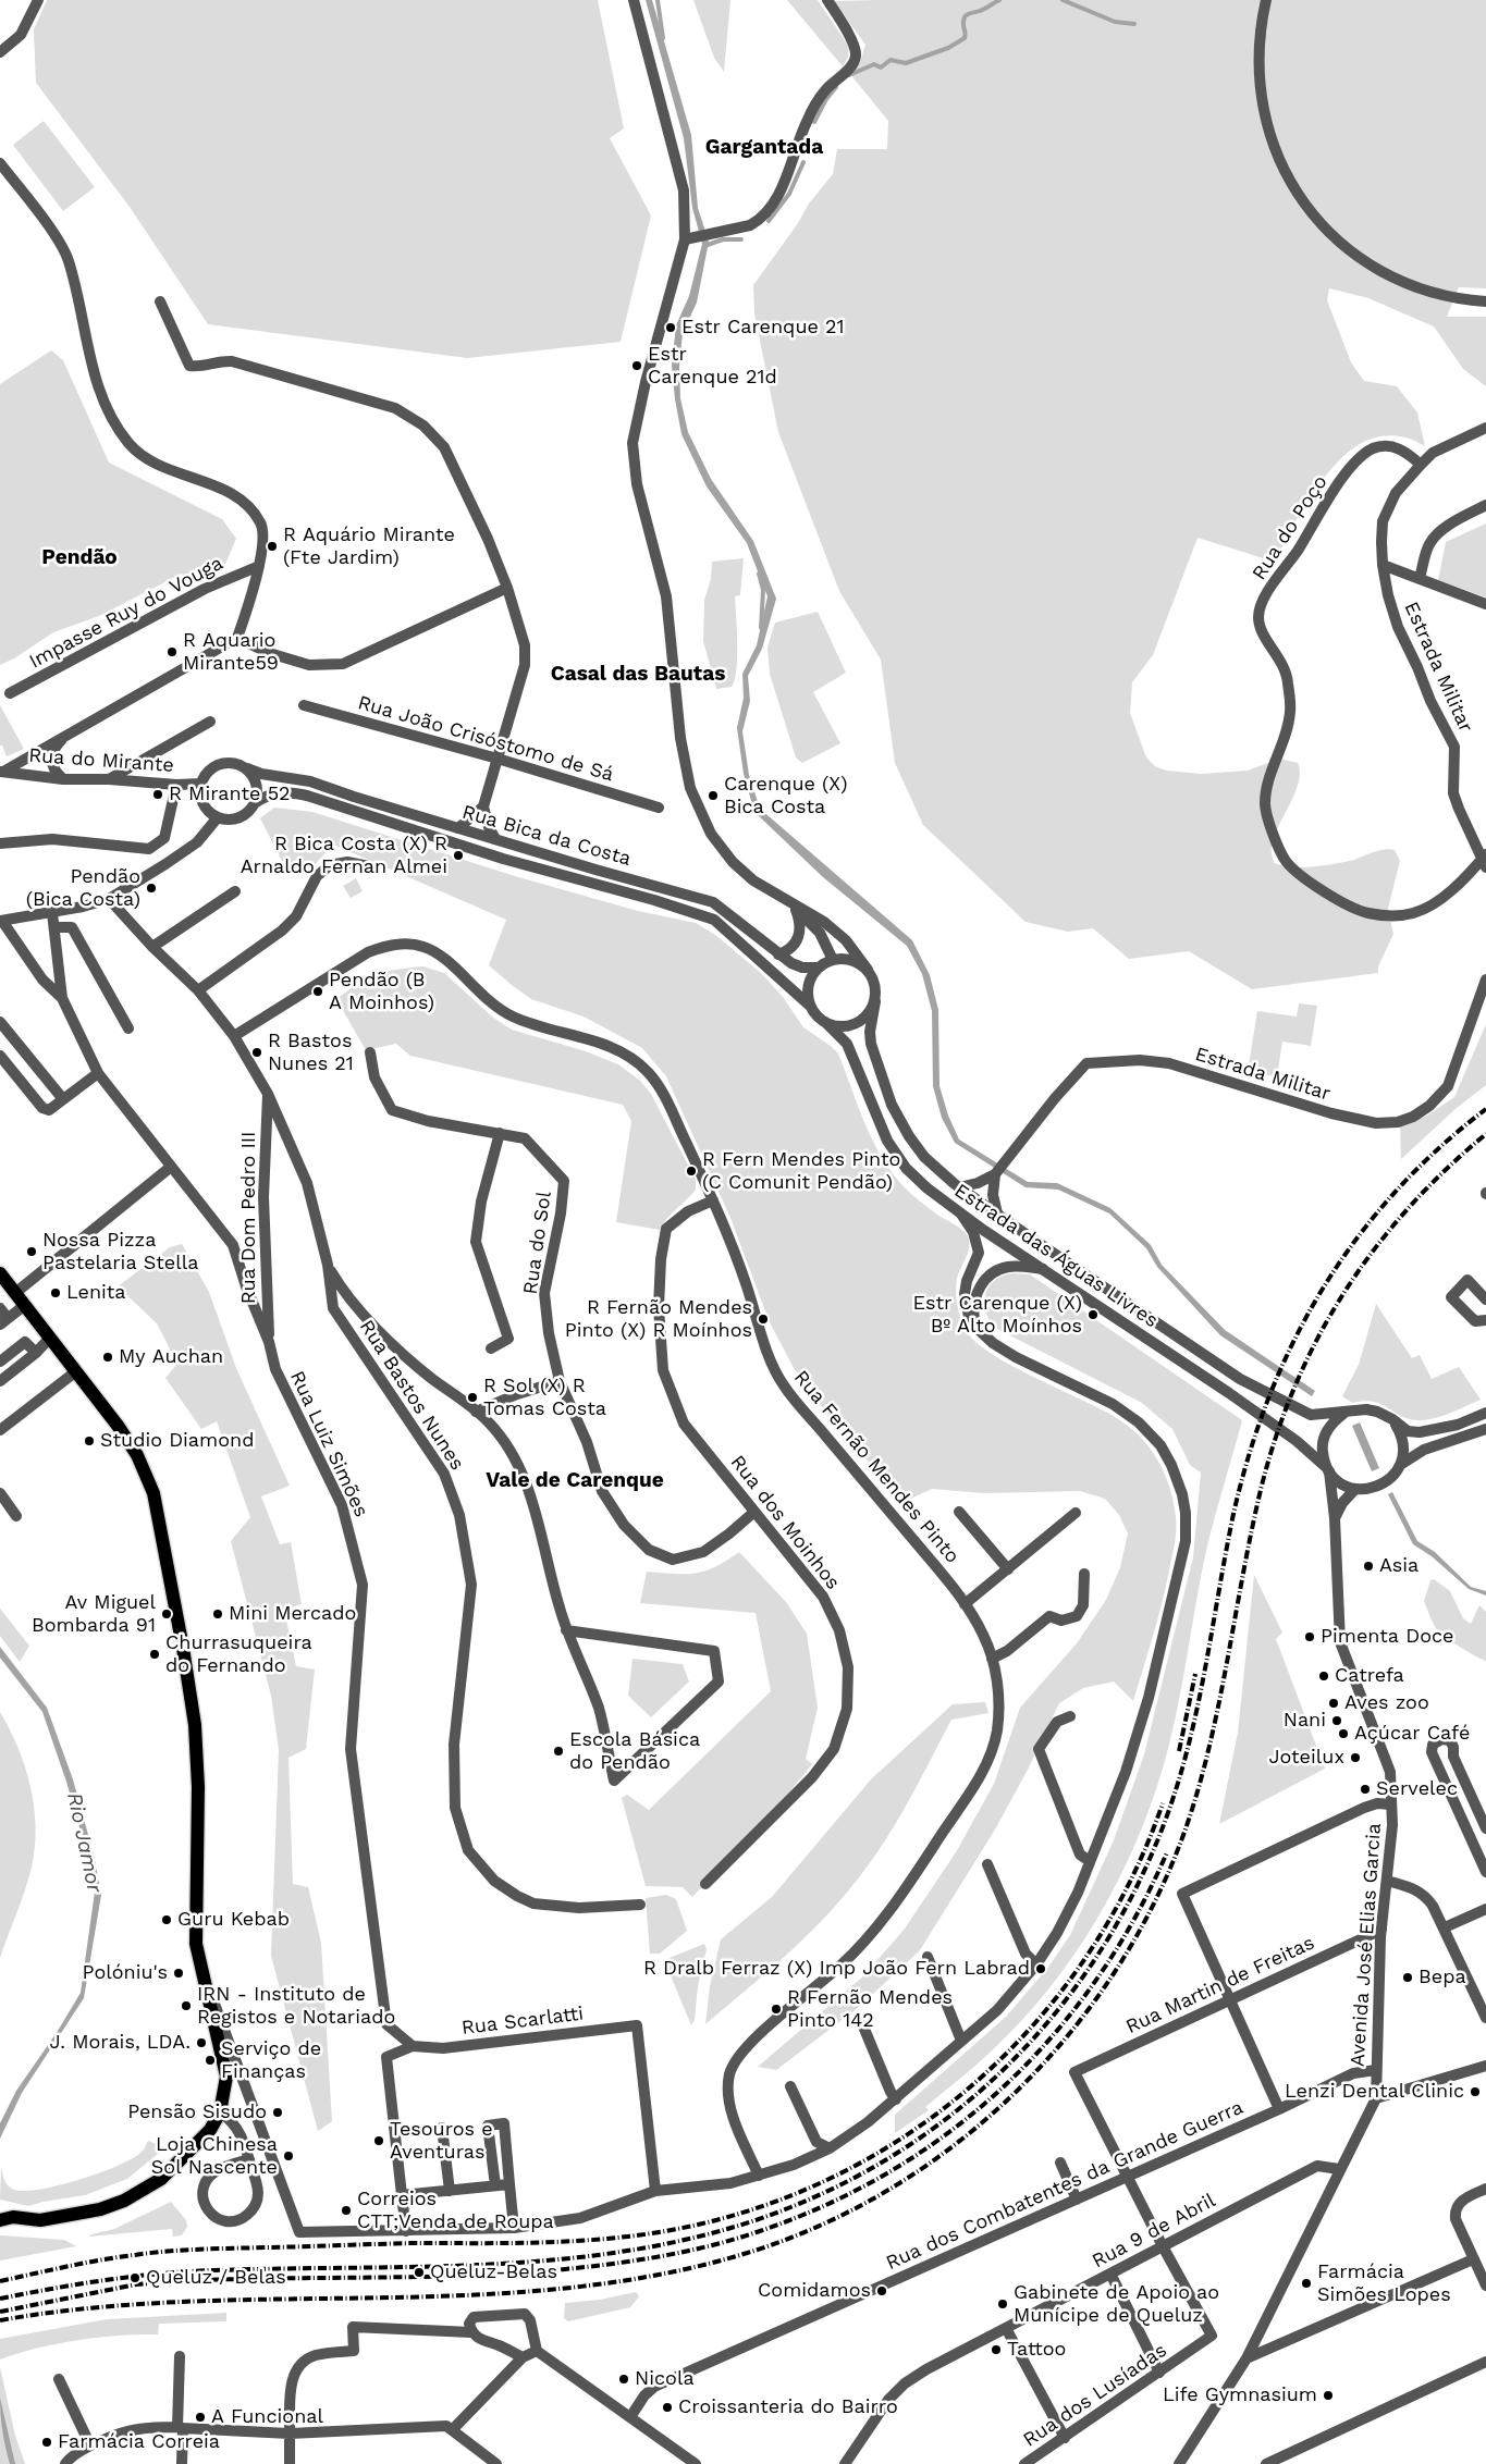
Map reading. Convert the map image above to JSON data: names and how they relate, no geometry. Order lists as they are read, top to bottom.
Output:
{
  "streets": {
    "street": [
      "Rua do Poço",
      "Impasse Ruy do Vouga",
      "Estrada Militar",
      "Rua João Crisóstomo de Sá",
      "Rua do Mirante",
      "Rua Bica da Costa",
      "Rua Dom Pedro III",
      "Rua do Sol",
      "Estrada das Águas Livres",
      "Rua Bastos Nunes",
      "Rua Luiz Simões",
      "Rua Fernão Mendes Pinto",
      "Rua dos Moinhos",
      "Avenida José Elias Garcia",
      "Rua Martin de Freitas",
      "Rua Scarlatti",
      "Rua dos Combatentes da Grande Guerra",
      "Rua 9 de Abril",
      "Rua dos Lusíadas"
    ]
  },
  "crossings": [
    ["Rua do Poço", "Estrada Militar"],
    ["Rua do Mirante", "Rua Bica da Costa"],
    ["Rua Bica da Costa", "Estrada das Águas Livres"],
    ["Rua Dom Pedro III", "Rua Bastos Nunes"],
    ["Rua Dom Pedro III", "Rua Luiz Simões"],
    ["Rua do Sol", "Rua dos Moinhos"],
    ["Estrada das Águas Livres", "Avenida José Elias Garcia"],
    ["Rua Bastos Nunes", "Rua Fernão Mendes Pinto"],
    ["Rua Luiz Simões", "Rua Scarlatti"],
    ["Rua Fernão Mendes Pinto", "Rua dos Moinhos"],
    ["Avenida José Elias Garcia", "Rua Martin de Freitas"],
    ["Avenida José Elias Garcia", "Rua dos Combatentes da Grande Guerra"],
    ["Avenida José Elias Garcia", "Rua 9 de Abril"],
    ["Rua Martin de Freitas", "Rua dos Combatentes da Grande Guerra"],
    ["Rua 9 de Abril", "Rua dos Lusíadas"]
  ],
  "districts": [
    "Gargantada",
    "Pendão",
    "Casal das Bautas",
    "Vale de Carenque"
  ],
  "water": ["Rio Jamor"],
  "places": [
    "Estr Carenque 21",
    "Estr Carenque 21d",
    "R Aquário Mirante (Fte Jardim)",
    "R Aquario Mirante59",
    "R Mirante 52",
    "Carenque (X) Bica Costa",
    "R Bica Costa (X) R Arnaldo Fernan Almei",
    "Pendão (Bica Costa)",
    "Pendão (B A Moinhos)",
    "R Bastos Nunes 21",
    "R Fern Mendes Pinto (C Comunit Pendão)",
    "Nossa Pizza Pastelaria Stella",
    "Lenita",
    "Estr Carenque (X) Bº Alto Moínhos",
    "R Fernão Mendes Pinto (X) R Moínhos",
    "My Auchan",
    "R Sol (X) R Tomas Costa",
    "Studio Diamond",
    "Asia",
    "Av Miguel Bombarda 91",
    "Mini Mercado",
    "Pimenta Doce",
    "Churrasuqueira do Fernando",
    "Catrefa",
    "Aves zoo",
    "Nani",
    "Açúcar Café",
    "Escola Básica do Pendão",
    "Joteilux",
    "Servelec",
    "Guru Kebab",
    "R Dralb Ferraz (X) Imp João Fern Labrad",
    "Polóniu's",
    "Bepa",
    "IRN - Instituto de Registos e Notariado",
    "R Fernão Mendes Pinto 142",
    "J. Morais, LDA.",
    "Serviço de Finanças",
    "Lenzi Dental Clinic",
    "Pensão Sisudo",
    "Tesouros e Aventuras",
    "Loja Chinesa Sol Nascente",
    "Correios CTT;Venda de Roupa",
    "Queluz-Belas",
    "Queluz / Belas",
    "Farmácia Simões Lopes",
    "Comidamos",
    "Gabinete de Apoio ao Munícipe de Queluz",
    "Tattoo",
    "Nicola",
    "Life Gymnasium",
    "Croissanteria do Bairro",
    "A Funcional",
    "Farmácia Correia"
  ]
}
